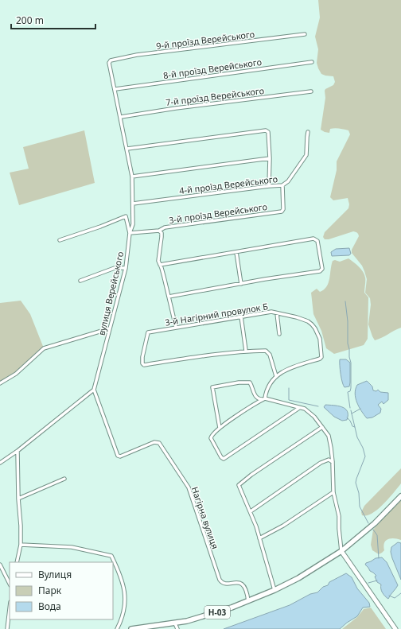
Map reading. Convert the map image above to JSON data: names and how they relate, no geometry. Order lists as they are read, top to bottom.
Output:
{
  "streets": {
    "main road": ["Н-03"],
    "street": [
      "9-й проїзд Верейського",
      "8-й проїзд Верейського",
      "7-й проїзд Верейського",
      "4-й проїзд Верейського",
      "3-й проїзд Верейського",
      "вулиця Верейського",
      "3-й Нагірний провулок Б",
      "Нагірна вулиця"
    ]
  },
  "crossings": [
    ["9-й проїзд Верейського", "вулиця Верейського"],
    ["8-й проїзд Верейського", "вулиця Верейського"],
    ["7-й проїзд Верейського", "вулиця Верейського"],
    ["4-й проїзд Верейського", "3-й проїзд Верейського"],
    ["4-й проїзд Верейського", "вулиця Верейського"],
    ["3-й проїзд Верейського", "вулиця Верейського"],
    ["вулиця Верейського", "Нагірна вулиця"],
    ["Нагірна вулиця", "Н-03"]
  ],
  "legend": ["Вулиця", "Парк", "Вода"],
  "scale_bar": "200 m"
}
